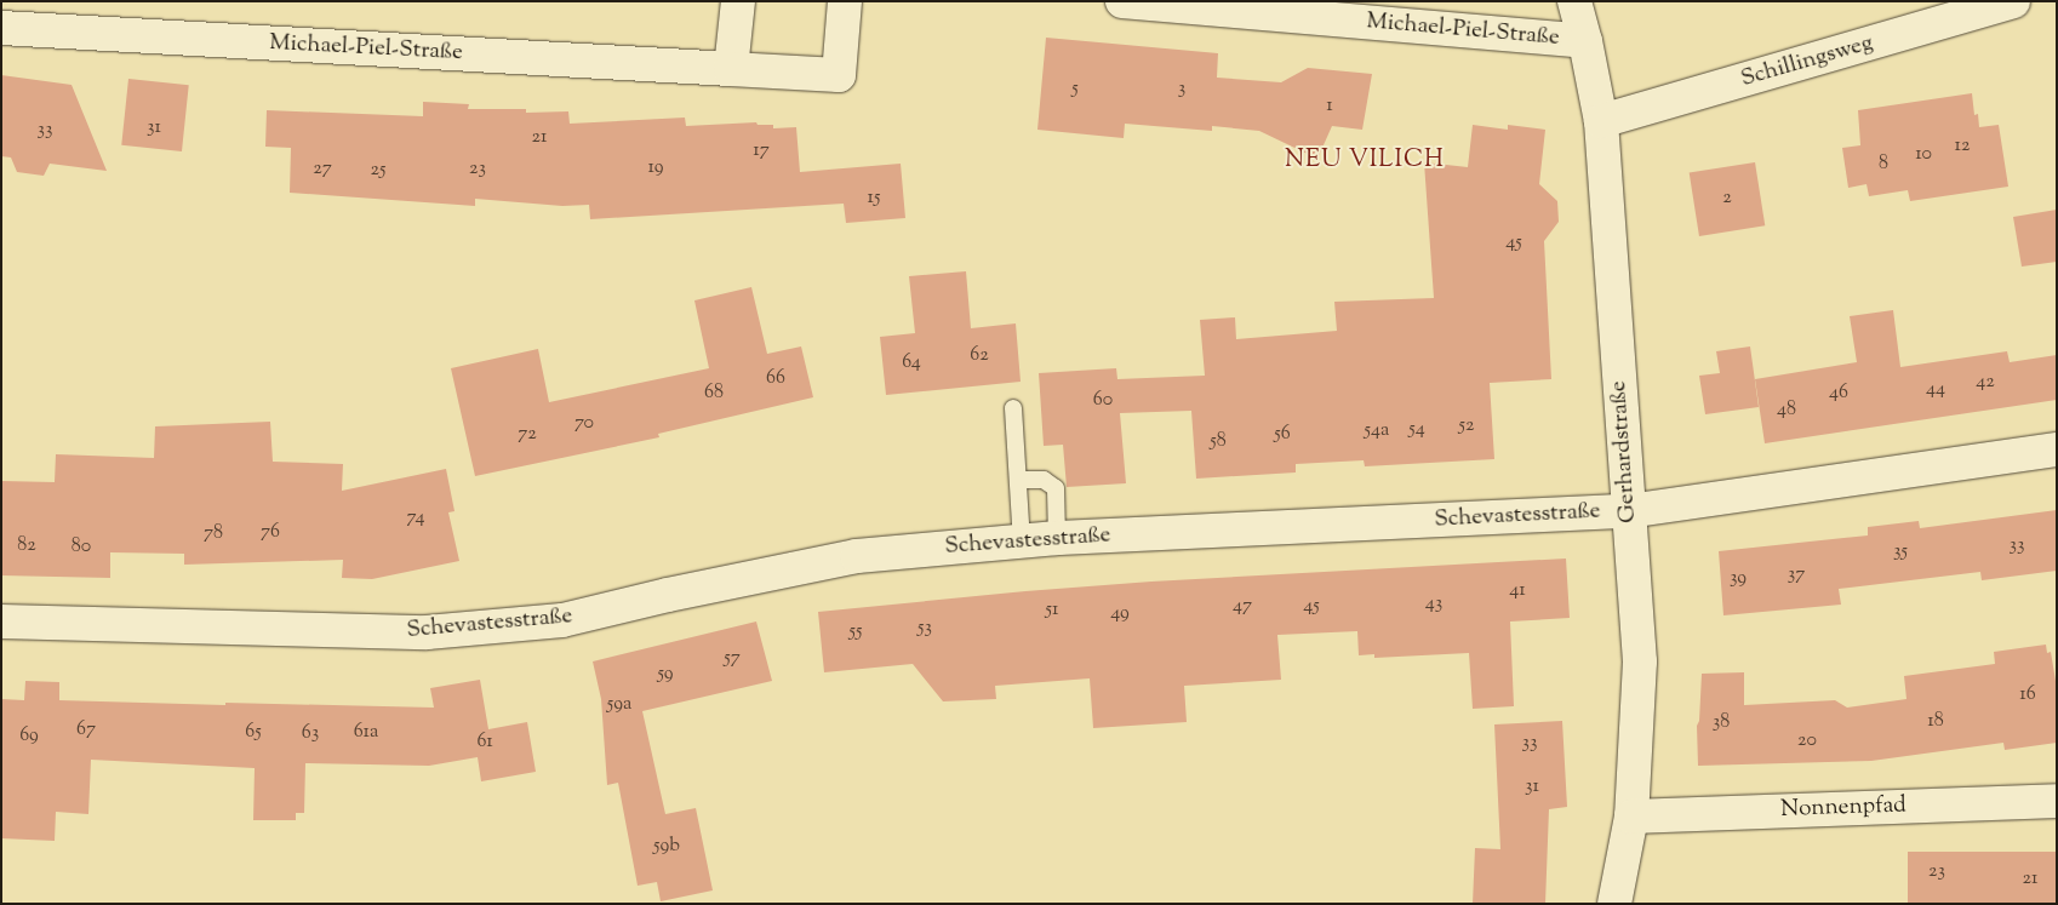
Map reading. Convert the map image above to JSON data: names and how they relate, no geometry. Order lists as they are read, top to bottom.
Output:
{
  "streets": {
    "street": [
      "Michael-Piel-Straße",
      "Schillingsweg",
      "Gerhardstraße",
      "Schevastesstraße",
      "Nonnenpfad"
    ]
  },
  "crossings": [
    ["Michael-Piel-Straße", "Gerhardstraße"],
    ["Schillingsweg", "Gerhardstraße"],
    ["Gerhardstraße", "Schevastesstraße"],
    ["Gerhardstraße", "Nonnenpfad"]
  ],
  "districts": ["NEU VILICH"],
  "house_numbers": [
    "5",
    "3",
    "1",
    "31",
    "33",
    "21",
    "12",
    "17",
    "10",
    "8",
    "19",
    "27",
    "23",
    "25",
    "15",
    "2",
    "45",
    "62",
    "64",
    "66",
    "42",
    "44",
    "68",
    "46",
    "60",
    "48",
    "70",
    "52",
    "54",
    "54a",
    "72",
    "56",
    "58",
    "74",
    "76",
    "78",
    "82",
    "33",
    "80",
    "35",
    "37",
    "39",
    "41",
    "43",
    "47",
    "45",
    "51",
    "49",
    "53",
    "55",
    "57",
    "59",
    "16",
    "59a",
    "18",
    "38",
    "67",
    "65",
    "61a",
    "63",
    "69",
    "20",
    "61",
    "33",
    "31",
    "59b",
    "23",
    "21"
  ]
}
